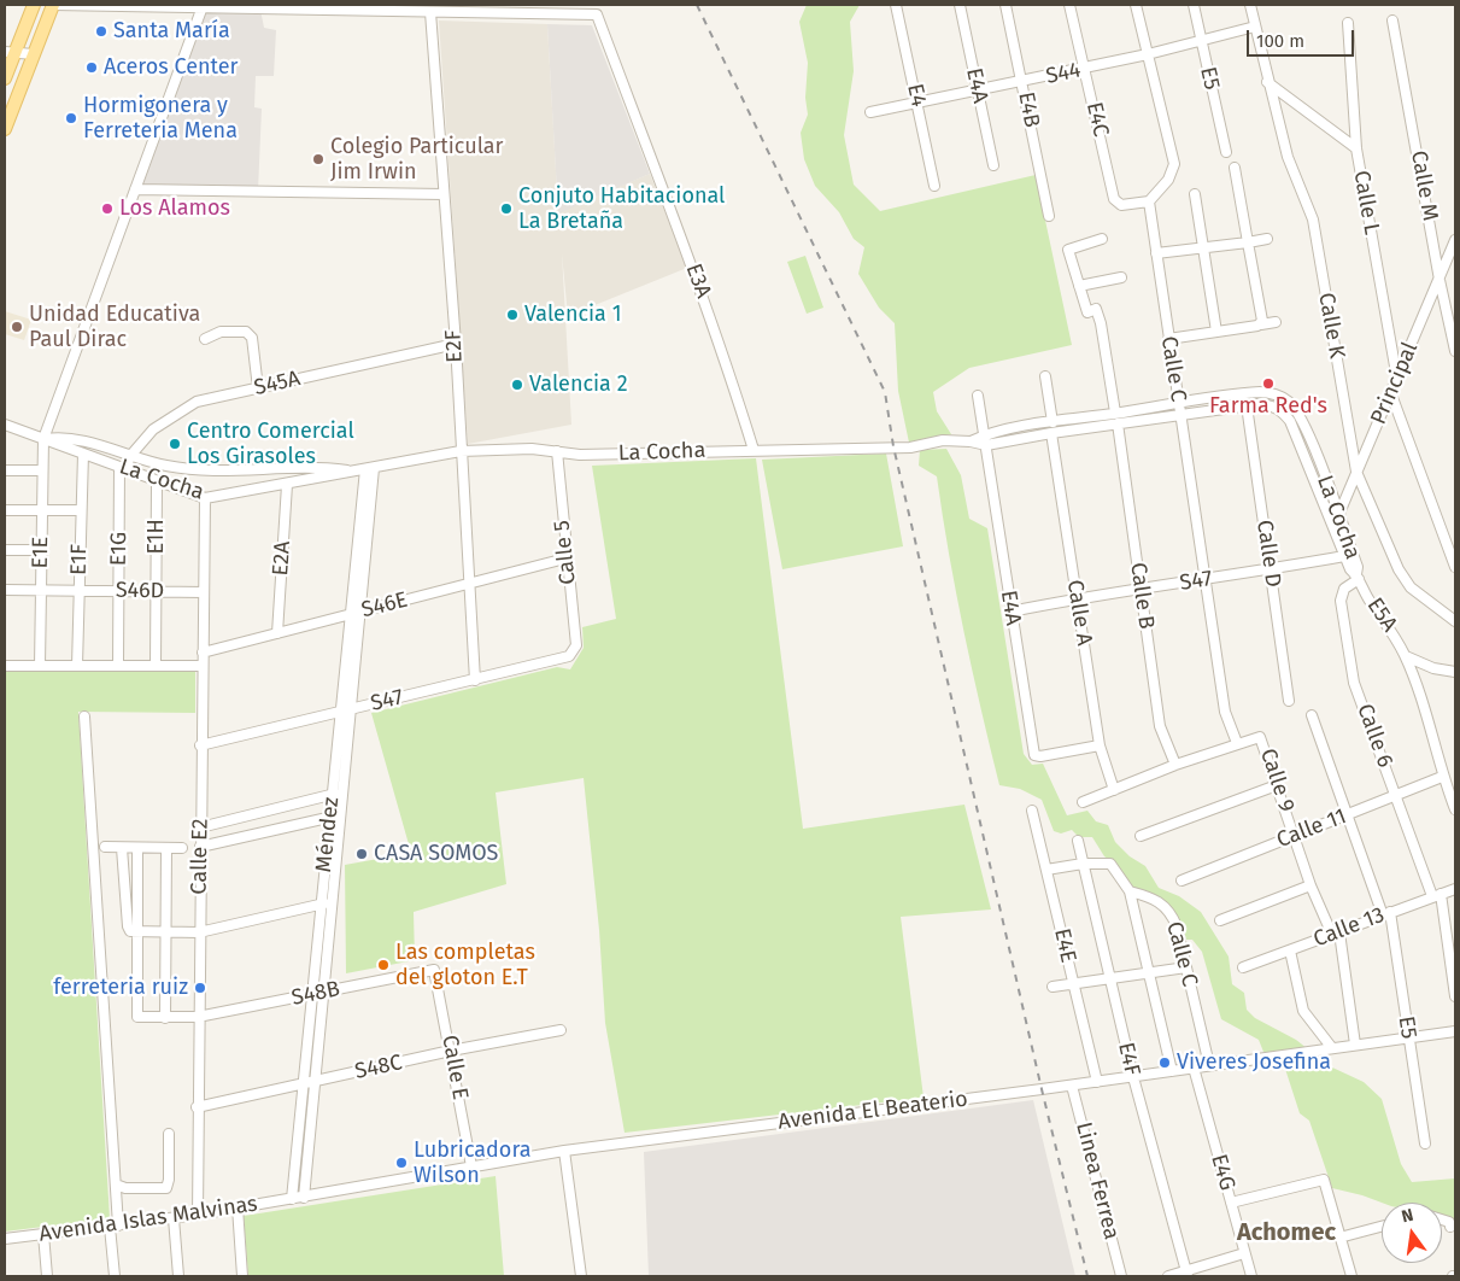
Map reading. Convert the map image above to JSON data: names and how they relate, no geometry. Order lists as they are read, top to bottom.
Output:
{
  "streets": {
    "street": [
      "S44",
      "E5",
      "E4A",
      "E4",
      "E4B",
      "E4C",
      "Calle M",
      "Calle L",
      "E3A",
      "Calle K",
      "E2F",
      "Calle C",
      "S45A",
      "Principal",
      "La Cocha",
      "E1H",
      "E1G",
      "E1E",
      "Calle 5",
      "Calle D",
      "E2A",
      "E1F",
      "S47",
      "S46D",
      "Calle B",
      "S46E",
      "Calle A",
      "E5A",
      "Calle 6",
      "Calle 9",
      "Calle 11",
      "Méndez",
      "Calle E2",
      "Calle 13",
      "E4E",
      "S48B",
      "E4F",
      "S48C",
      "Calle E",
      "Avenida El Beaterio",
      "E4G",
      "Linea Ferrea",
      "Avenida Islas Malvinas"
    ]
  },
  "crossings": [
    ["S44", "E5"],
    ["S44", "E4A"],
    ["S44", "E4"],
    ["S44", "E4B"],
    ["S44", "E4C"],
    ["S44", "Calle K"],
    ["E5", "Calle 11"],
    ["E5", "Calle 13"],
    ["E5", "Avenida El Beaterio"],
    ["E4A", "La Cocha"],
    ["E4A", "S47"],
    ["E4A", "Calle A"],
    ["E4C", "Calle C"],
    ["Calle M", "Principal"],
    ["Calle L", "Principal"],
    ["E3A", "La Cocha"],
    ["Calle K", "Principal"],
    ["E2F", "S45A"],
    ["E2F", "La Cocha"],
    ["E2F", "S47"],
    ["E2F", "S46E"],
    ["Calle C", "La Cocha"],
    ["Calle C", "S47"],
    ["Calle C", "Calle 9"],
    ["Calle C", "Avenida El Beaterio"],
    ["S45A", "La Cocha"],
    ["S45A", "E1G"],
    ["Principal", "La Cocha"],
    ["La Cocha", "E1H"],
    ["La Cocha", "E1G"],
    ["La Cocha", "E1E"],
    ["La Cocha", "Calle 5"],
    ["La Cocha", "Calle D"],
    ["La Cocha", "E2A"],
    ["La Cocha", "E1F"],
    ["La Cocha", "S47"],
    ["La Cocha", "Calle B"],
    ["La Cocha", "Calle A"],
    ["La Cocha", "E5A"],
    ["La Cocha", "Calle 6"],
    ["La Cocha", "Méndez"],
    ["La Cocha", "Calle E2"],
    ["E1H", "S46D"],
    ["E1G", "S46D"],
    ["E1E", "S46D"],
    ["Calle 5", "S47"],
    ["Calle 5", "S46E"],
    ["Calle D", "S47"],
    ["E2A", "S46E"],
    ["E1F", "S46D"],
    ["S47", "Calle B"],
    ["S47", "Calle A"],
    ["S47", "Méndez"],
    ["S47", "Calle E2"],
    ["S46D", "Calle E2"],
    ["Calle B", "Calle 9"],
    ["S46E", "Méndez"],
    ["S46E", "Calle E2"],
    ["Calle A", "Calle 9"],
    ["E5A", "Calle 6"],
    ["E5A", "Calle 11"],
    ["Calle 6", "Calle 11"],
    ["Calle 6", "Calle 13"],
    ["Calle 9", "Calle 11"],
    ["Calle 9", "Calle 13"],
    ["Calle 9", "Avenida El Beaterio"],
    ["Méndez", "S48B"],
    ["Méndez", "S48C"],
    ["Méndez", "Avenida El Beaterio"],
    ["Méndez", "Avenida Islas Malvinas"],
    ["Calle E2", "S48B"],
    ["Calle E2", "S48C"],
    ["Calle E2", "Avenida Islas Malvinas"],
    ["E4E", "Avenida El Beaterio"],
    ["S48B", "Calle E"],
    ["E4F", "Avenida El Beaterio"],
    ["S48C", "Calle E"],
    ["Calle E", "Avenida El Beaterio"],
    ["Avenida El Beaterio", "E4G"],
    ["Avenida El Beaterio", "Linea Ferrea"],
    ["Avenida El Beaterio", "Avenida Islas Malvinas"]
  ],
  "districts": ["Achomec"],
  "places": [
    "Santa María",
    "Aceros Center",
    "Hormigonera y Ferreteria Mena",
    "Colegio Particular Jim Irwin",
    "Los Alamos",
    "Conjuto Habitacional La Bretaña",
    "Valencia 1",
    "Unidad Educativa Paul Dirac",
    "Farma Red's",
    "Valencia 2",
    "Centro Comercial Los Girasoles",
    "CASA SOMOS",
    "Las completas del gloton E.T",
    "ferreteria ruiz",
    "Viveres Josefina",
    "Lubricadora Wilson"
  ],
  "scale_bar": "100 m",
  "north": "top"
}
